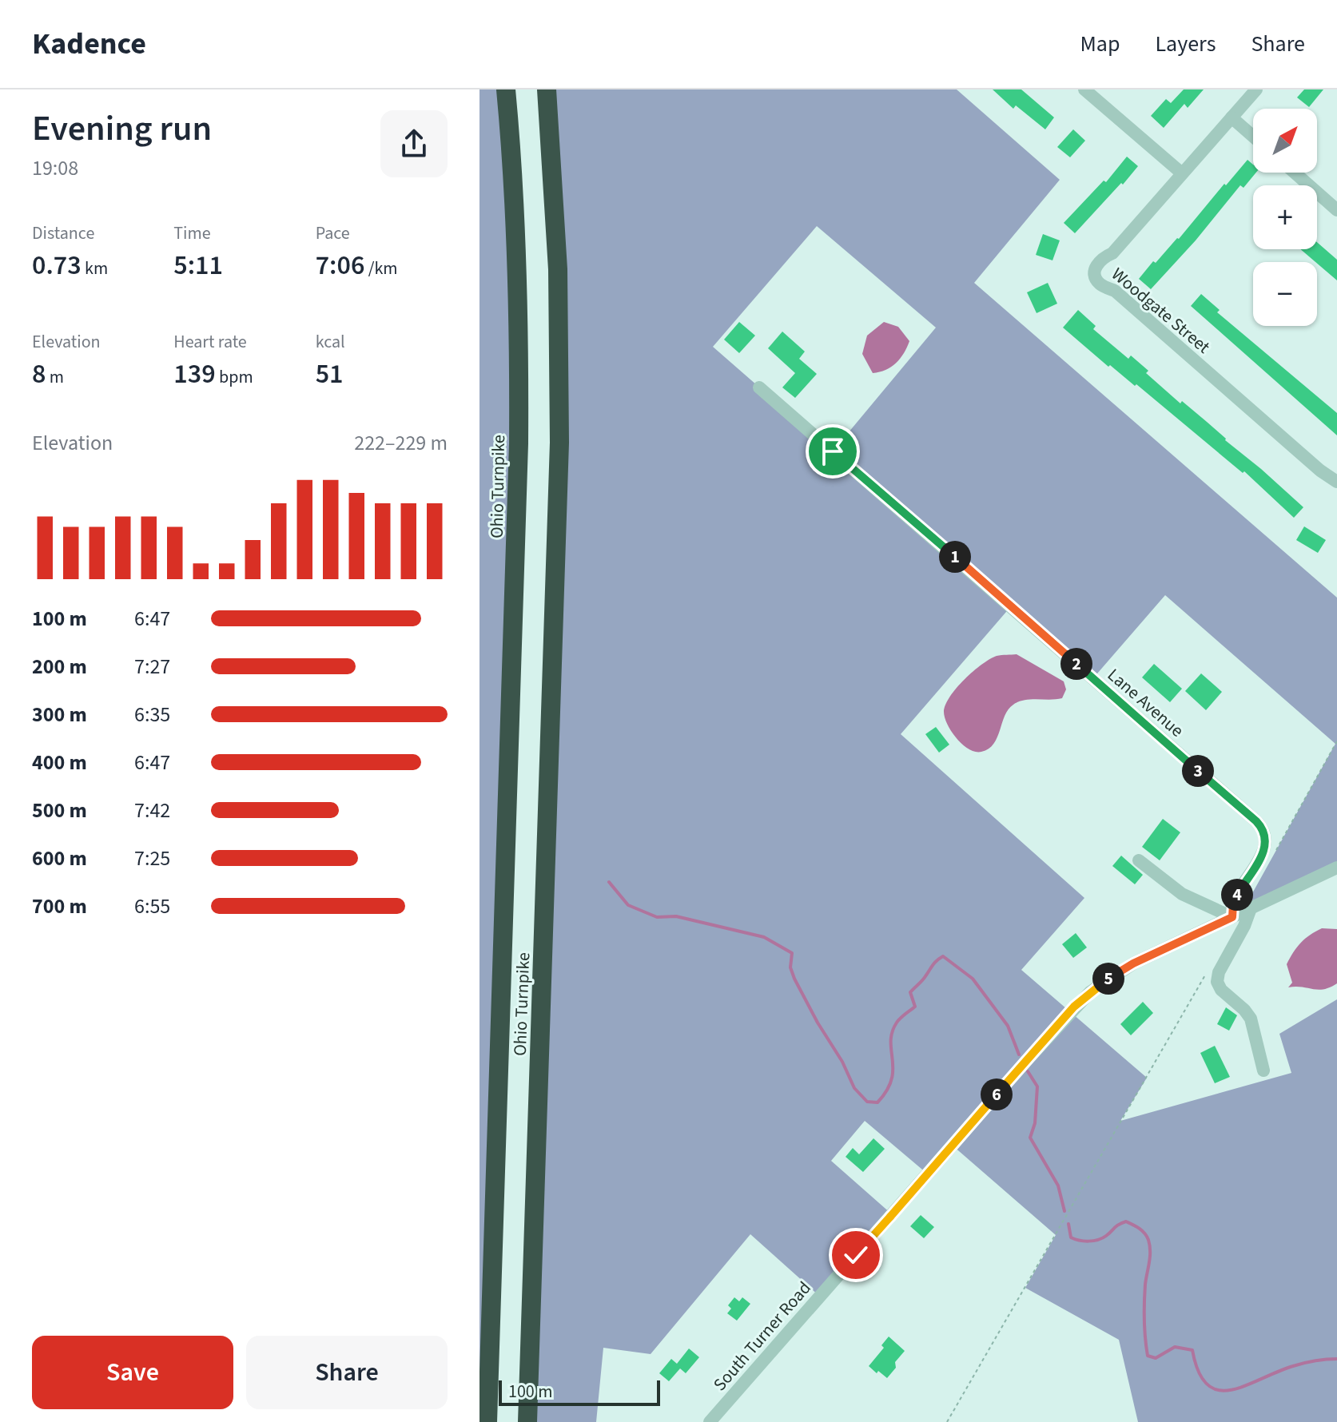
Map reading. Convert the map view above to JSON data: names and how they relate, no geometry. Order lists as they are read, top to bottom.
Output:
{
  "streets": {
    "highway": ["Ohio Turnpike"],
    "street": ["Woodgate Street", "Lane Avenue", "South Turner Road"]
  },
  "crossings": [
    ["Lane Avenue", "South Turner Road"]
  ],
  "scale_bar": "100 m",
  "north": "top right",
  "page": {
    "header": "Kadence",
    "nav": ["Map", "Layers", "Share"],
    "heading": ["Evening run", "19:08"],
    "map_buttons": ["+", "−"],
    "stats": [
      ["Distance", "0.73 km"],
      ["Time", "5:11"],
      ["Pace", "7:06 /km"],
      ["Elevation", "8 m"],
      ["Heart rate", "139 bpm"],
      ["kcal", "51"]
    ],
    "chart": ["Elevation", "222–229 m"],
    "pins": [
      "1",
      "2",
      "3",
      "4",
      "5",
      "6"
    ],
    "list": [
      {
        "name": "100 m",
        "note": "6:47"
      },
      {
        "name": "200 m",
        "note": "7:27"
      },
      {
        "name": "300 m",
        "note": "6:35"
      },
      {
        "name": "400 m",
        "note": "6:47"
      },
      {
        "name": "500 m",
        "note": "7:42"
      },
      {
        "name": "600 m",
        "note": "7:25"
      },
      {
        "name": "700 m",
        "note": "6:55"
      }
    ],
    "buttons": ["Save", "Share"],
    "scale": "100 m"
  }
}
